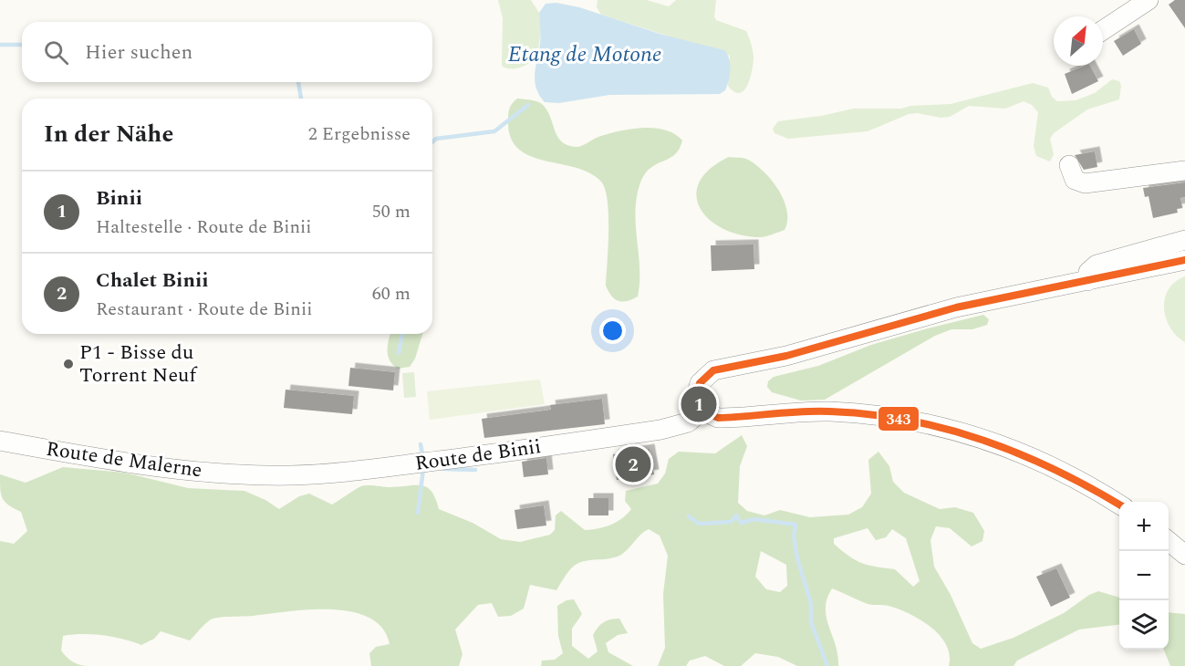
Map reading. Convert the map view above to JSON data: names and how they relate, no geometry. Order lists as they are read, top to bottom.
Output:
{
  "streets": {
    "street": ["Route de Binii", "Route de Malerne"]
  },
  "crossings": [
    ["Route de Binii", "Route de Malerne"]
  ],
  "water": ["Etang de Motone"],
  "places": ["P1 - Bisse du Torrent Neuf"],
  "lines": ["transit line 343"],
  "north": "top right",
  "page": {
    "search": "Hier suchen",
    "heading": ["In der Nähe", "2 Ergebnisse"],
    "list": [
      {
        "mark": "1",
        "name": "Binii",
        "note": "Haltestelle · Route de Binii",
        "value": "50 m"
      },
      {
        "mark": "2",
        "name": "Chalet Binii",
        "note": "Restaurant · Route de Binii",
        "value": "60 m"
      }
    ],
    "pins": ["1", "2"],
    "map_buttons": ["+", "−"]
  }
}
